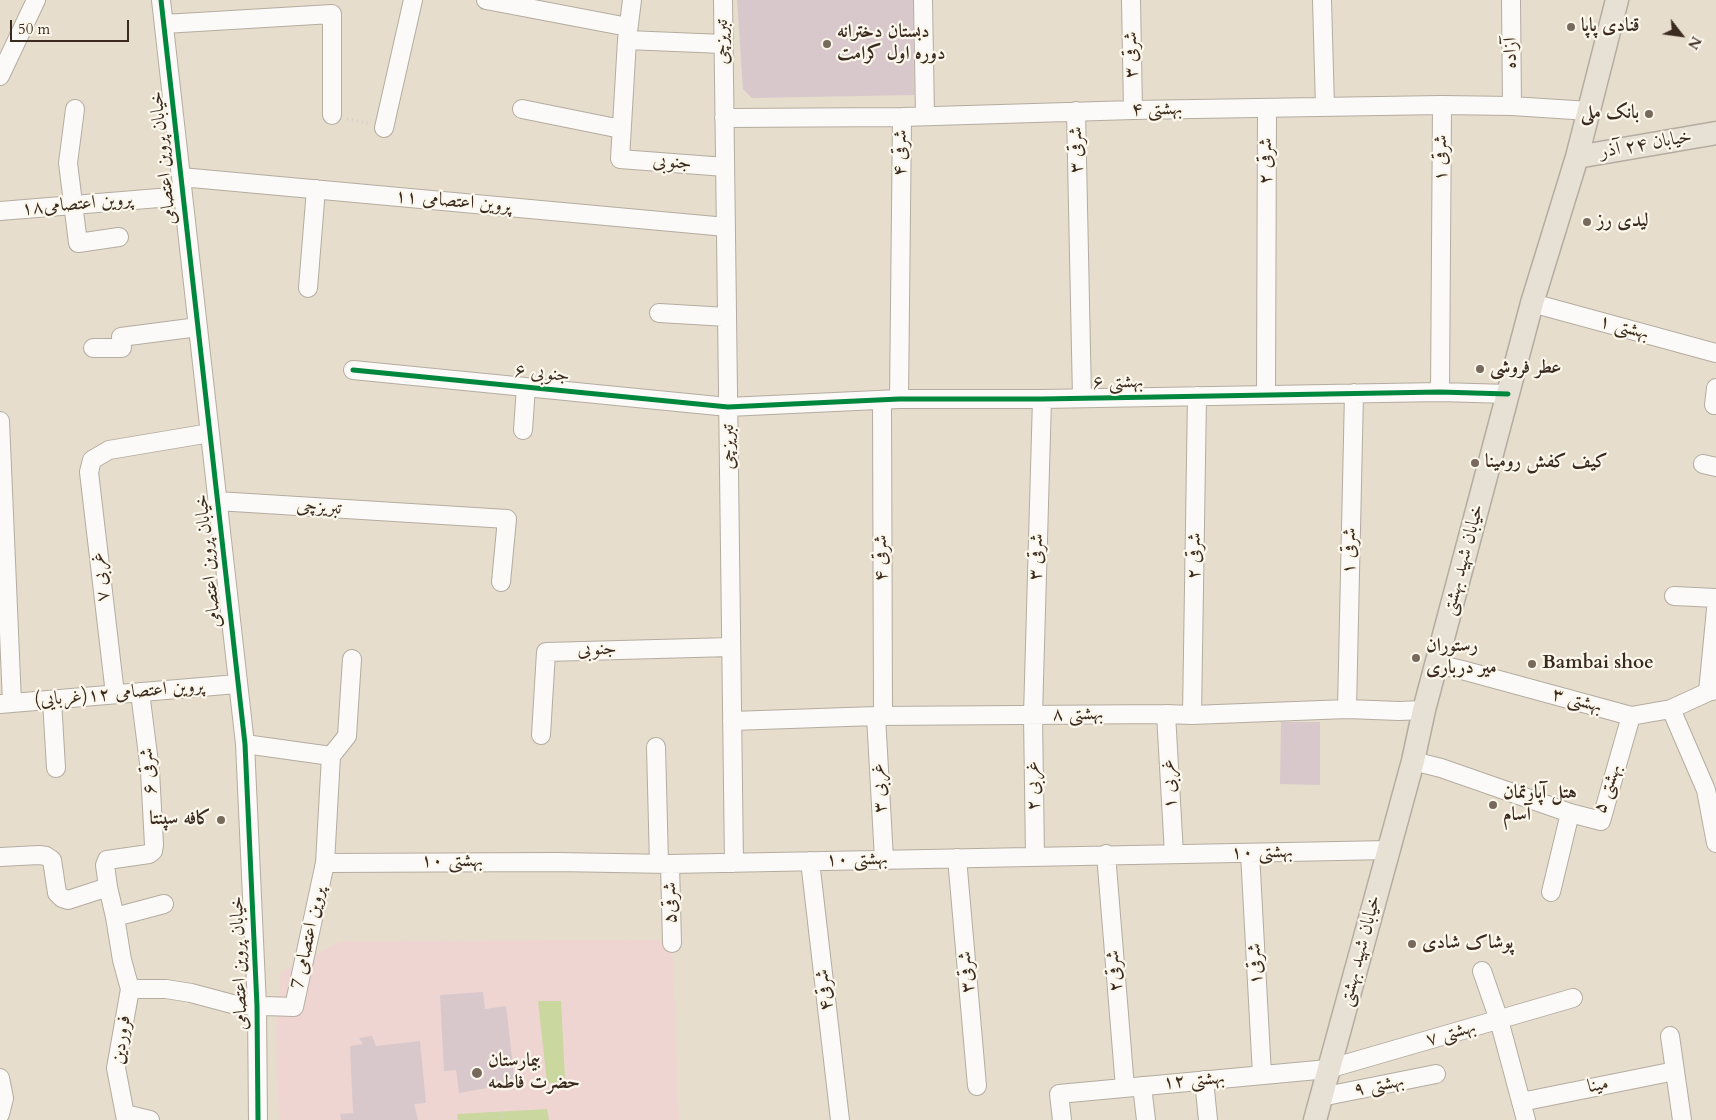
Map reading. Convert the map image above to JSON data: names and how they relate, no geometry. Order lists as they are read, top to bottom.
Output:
{
  "streets": {
    "main road": ["خیابان ۲۴ آذر", "خیابان شهید بهشتی"],
    "street": [
      "تبریزچی",
      "آزاده",
      "۳ شرقی",
      "بهشتی ۴",
      "شرقی ۳",
      "شرقی ۴",
      "خیابان پروین اعتصامی",
      "شرقی ۱",
      "شرقی ۲",
      "جنوبی",
      "پروین اعتصامی ۱۱",
      "پروین اعتصامی۱۸",
      "بهشتی ۱",
      "جنوبی ۶",
      "بهشتی ۶",
      "غربی ۷",
      "پروین اعتصامی ۱۲(غربایی)",
      "بهشتی ۳",
      "بهشتی ۸",
      "شرقی ۶",
      "غربی ۱",
      "غربی ۲",
      "غربی ۳",
      "بهشتی ۵",
      "بهشتی ۱۰",
      "شرقی۵",
      "پروین اعتصامی 7",
      "شرقی۱",
      "شرقی۲",
      "شرقی۳",
      "شرقی۴",
      "بهشتی ۷",
      "فروردین",
      "بهشتی ۱۲",
      "بهشتی ۹",
      "مینا"
    ]
  },
  "crossings": [
    ["تبریزچی", "بهشتی ۴"],
    ["تبریزچی", "خیابان پروین اعتصامی"],
    ["تبریزچی", "جنوبی"],
    ["تبریزچی", "پروین اعتصامی ۱۱"],
    ["تبریزچی", "جنوبی ۶"],
    ["تبریزچی", "بهشتی ۶"],
    ["تبریزچی", "بهشتی ۸"],
    ["تبریزچی", "بهشتی ۱۰"],
    ["آزاده", "بهشتی ۴"],
    ["۳ شرقی", "بهشتی ۴"],
    ["بهشتی ۴", "شرقی ۳"],
    ["بهشتی ۴", "شرقی ۴"],
    ["بهشتی ۴", "شرقی ۱"],
    ["بهشتی ۴", "شرقی ۲"],
    ["بهشتی ۴", "خیابان شهید بهشتی"],
    ["خیابان ۲۴ آذر", "خیابان شهید بهشتی"],
    ["شرقی ۳", "بهشتی ۶"],
    ["شرقی ۳", "بهشتی ۸"],
    ["شرقی ۳", "غربی ۲"],
    ["شرقی ۴", "بهشتی ۶"],
    ["شرقی ۴", "بهشتی ۸"],
    ["شرقی ۴", "غربی ۳"],
    ["خیابان پروین اعتصامی", "پروین اعتصامی ۱۱"],
    ["خیابان پروین اعتصامی", "پروین اعتصامی۱۸"],
    ["خیابان پروین اعتصامی", "غربی ۷"],
    ["خیابان پروین اعتصامی", "پروین اعتصامی ۱۲(غربایی)"],
    ["خیابان پروین اعتصامی", "پروین اعتصامی 7"],
    ["شرقی ۱", "بهشتی ۶"],
    ["شرقی ۱", "بهشتی ۸"],
    ["شرقی ۲", "بهشتی ۶"],
    ["شرقی ۲", "بهشتی ۸"],
    ["بهشتی ۱", "خیابان شهید بهشتی"],
    ["جنوبی ۶", "بهشتی ۶"],
    ["بهشتی ۶", "خیابان شهید بهشتی"],
    ["خیابان شهید بهشتی", "بهشتی ۳"],
    ["خیابان شهید بهشتی", "بهشتی ۸"],
    ["خیابان شهید بهشتی", "بهشتی ۵"],
    ["خیابان شهید بهشتی", "بهشتی ۱۰"],
    ["خیابان شهید بهشتی", "بهشتی ۷"],
    ["خیابان شهید بهشتی", "بهشتی ۱۲"],
    ["خیابان شهید بهشتی", "بهشتی ۹"],
    ["غربی ۷", "پروین اعتصامی ۱۲(غربایی)"],
    ["پروین اعتصامی ۱۲(غربایی)", "شرقی ۶"],
    ["بهشتی ۳", "بهشتی ۵"],
    ["بهشتی ۸", "غربی ۱"],
    ["بهشتی ۸", "غربی ۲"],
    ["بهشتی ۸", "غربی ۳"],
    ["غربی ۱", "بهشتی ۱۰"],
    ["غربی ۲", "بهشتی ۱۰"],
    ["غربی ۳", "بهشتی ۱۰"],
    ["بهشتی ۱۰", "شرقی۵"],
    ["بهشتی ۱۰", "پروین اعتصامی 7"],
    ["بهشتی ۱۰", "شرقی۱"],
    ["بهشتی ۱۰", "شرقی۲"],
    ["بهشتی ۱۰", "شرقی۳"],
    ["بهشتی ۱۰", "شرقی۴"],
    ["شرقی۱", "بهشتی ۱۲"],
    ["شرقی۲", "بهشتی ۱۲"],
    ["بهشتی ۷", "بهشتی ۱۲"]
  ],
  "places": [
    "قنادی پاپا",
    "دبستان دخترانه دوره اول کرامت",
    "بانک ملی",
    "لیدی رز",
    "عطر فروشی",
    "کیف کفش رومینا",
    "رستوران میر درباری",
    "Bambai shoe",
    "هتل آپارتمان آسام",
    "کافه سپنتا",
    "پوشاک شادی",
    "بیمارستان حضرت فاطمه"
  ],
  "scale_bar": "50 m",
  "north": "bottom right"
}
